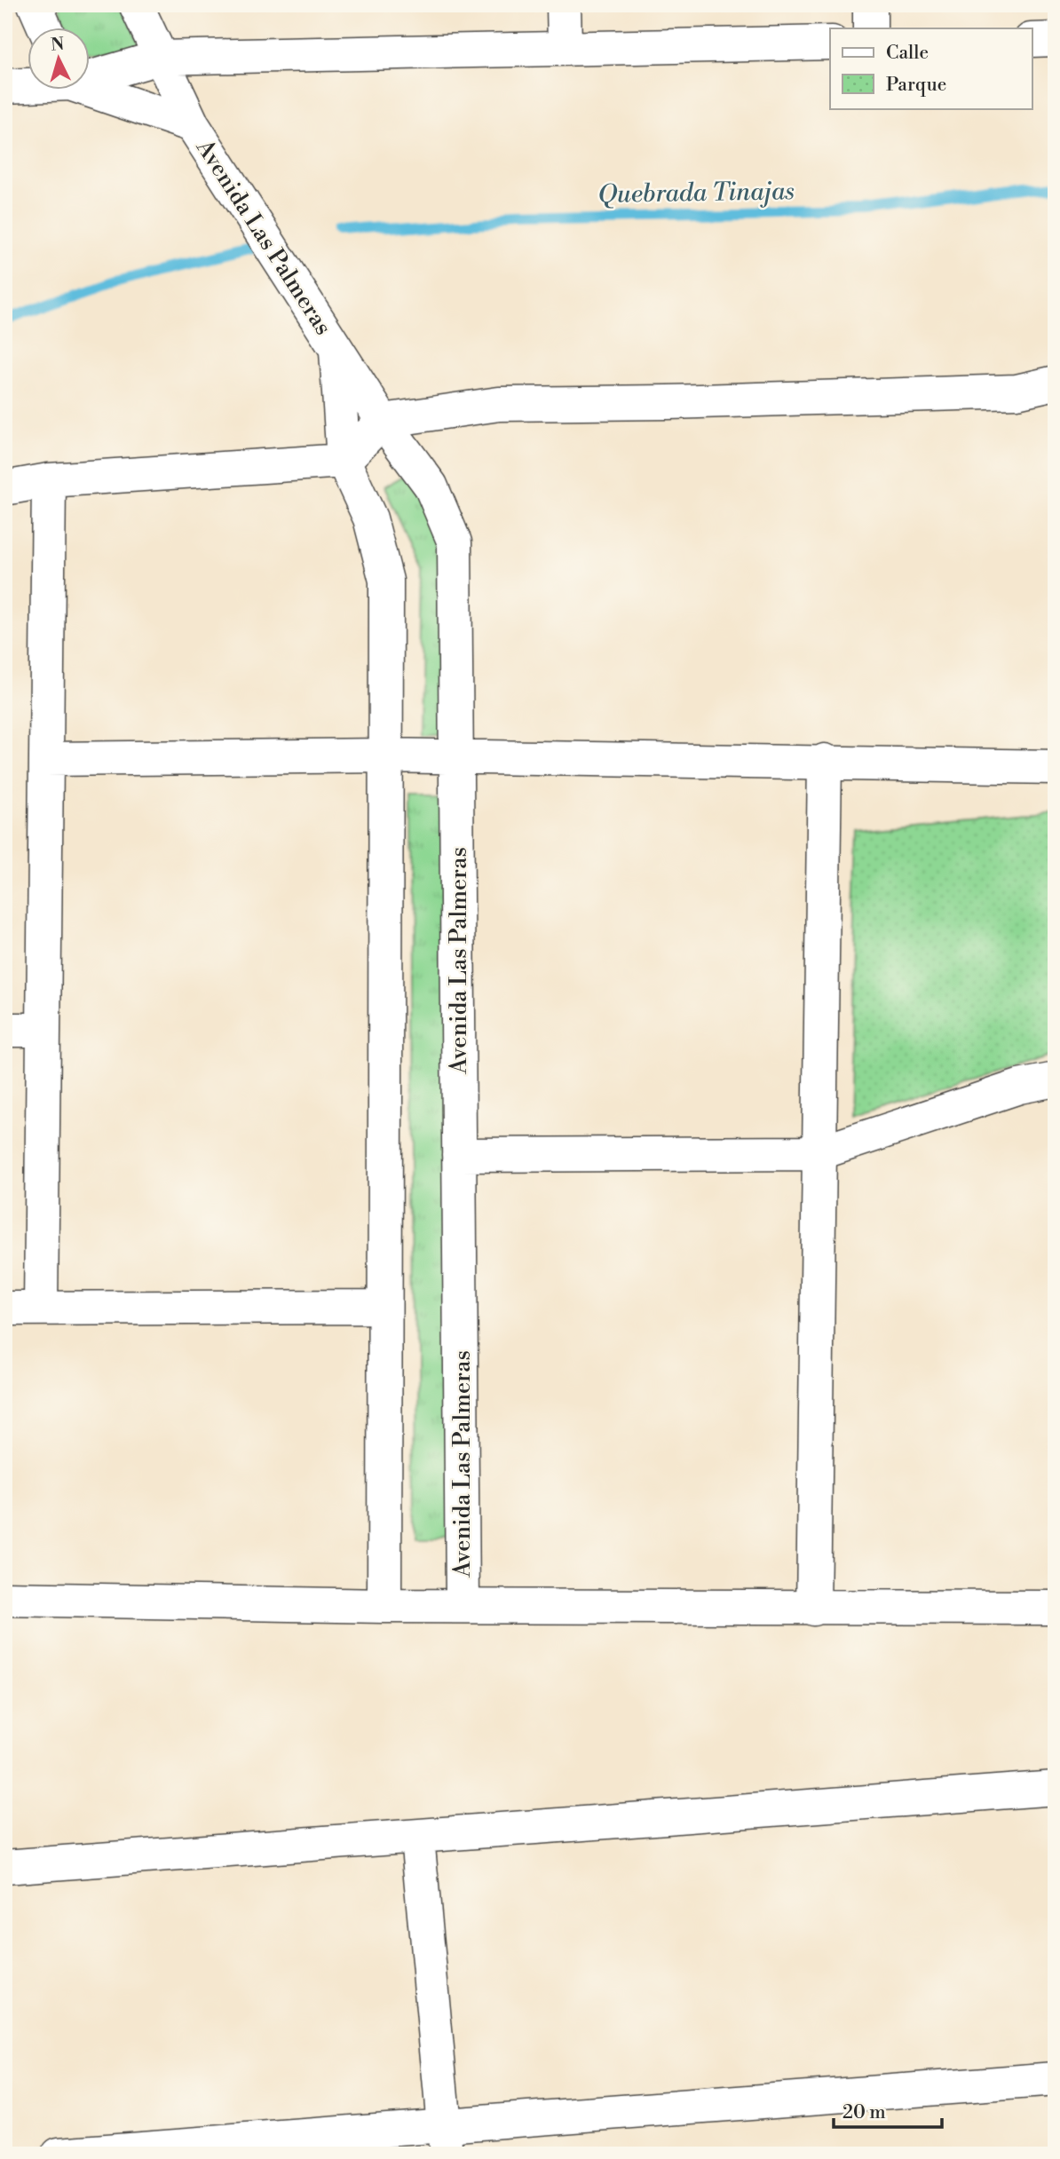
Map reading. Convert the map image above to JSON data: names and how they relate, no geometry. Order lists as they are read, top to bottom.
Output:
{
  "streets": {
    "street": ["Avenida Las Palmeras"]
  },
  "water": ["Quebrada Tinajas"],
  "legend": ["Calle", "Parque"],
  "scale_bar": "20 m",
  "north": "top"
}
